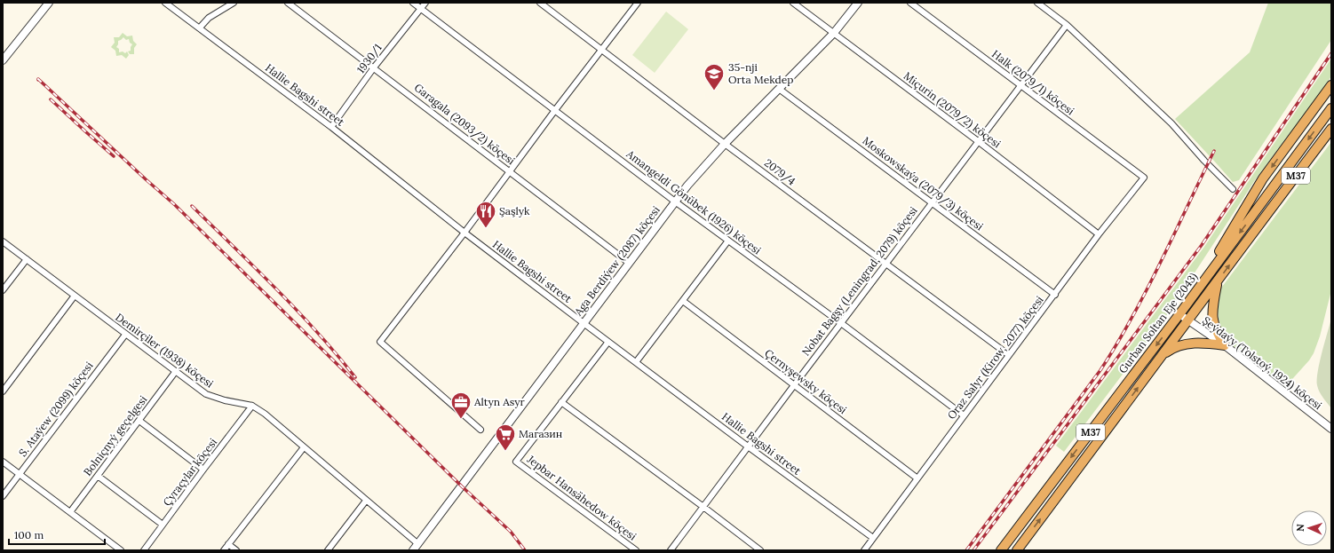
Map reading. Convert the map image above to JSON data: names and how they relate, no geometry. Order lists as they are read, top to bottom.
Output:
{
  "streets": {
    "highway": ["M37", "Gurban Soltan Eje (2043)"],
    "street": [
      "1930/1",
      "Halk (2079/1) köçesi",
      "Hallie Bagshi street",
      "Miçurin (2079/2) köçesi",
      "Garagala (2093/2) köçesi",
      "2079/4",
      "Moskowskaýa (2079/3) köçesi",
      "Amangeldi Gönübek (1926) köçesi",
      "Aga Berdiýew (2087) köçesi",
      "Nobat Bagşy (Leningrad, 2079) köçesi",
      "Demirçiler (1938) köçesi",
      "Oraz Salyr (Kirow, 2077) köçesi",
      "Şeýdaýy (Tolstoý, 1924) köçesi",
      "Çernyşewsky köçesi",
      "S. Ataýew (2099) köçesi",
      "Bolniçnyý geçelgesi",
      "Çyraçylar köçesi",
      "Jepbar Hansähedow köçesi"
    ]
  },
  "crossings": [
    ["1930/1", "Hallie Bagshi street"],
    ["1930/1", "Garagala (2093/2) köçesi"],
    ["1930/1", "Amangeldi Gönübek (1926) köçesi"],
    ["Halk (2079/1) köçesi", "Nobat Bagşy (Leningrad, 2079) köçesi"],
    ["Halk (2079/1) köçesi", "Oraz Salyr (Kirow, 2077) köçesi"],
    ["Hallie Bagshi street", "Aga Berdiýew (2087) köçesi"],
    ["Hallie Bagshi street", "Nobat Bagşy (Leningrad, 2079) köçesi"],
    ["Hallie Bagshi street", "Oraz Salyr (Kirow, 2077) köçesi"],
    ["Miçurin (2079/2) köçesi", "Aga Berdiýew (2087) köçesi"],
    ["Miçurin (2079/2) köçesi", "Nobat Bagşy (Leningrad, 2079) köçesi"],
    ["Miçurin (2079/2) köçesi", "Oraz Salyr (Kirow, 2077) köçesi"],
    ["Garagala (2093/2) köçesi", "Aga Berdiýew (2087) köçesi"],
    ["2079/4", "Aga Berdiýew (2087) köçesi"],
    ["2079/4", "Nobat Bagşy (Leningrad, 2079) köçesi"],
    ["2079/4", "Oraz Salyr (Kirow, 2077) köçesi"],
    ["Moskowskaýa (2079/3) köçesi", "Aga Berdiýew (2087) köçesi"],
    ["Moskowskaýa (2079/3) köçesi", "Nobat Bagşy (Leningrad, 2079) köçesi"],
    ["Moskowskaýa (2079/3) köçesi", "Oraz Salyr (Kirow, 2077) köçesi"],
    ["Amangeldi Gönübek (1926) köçesi", "Aga Berdiýew (2087) köçesi"],
    ["Amangeldi Gönübek (1926) köçesi", "Nobat Bagşy (Leningrad, 2079) köçesi"],
    ["Amangeldi Gönübek (1926) köçesi", "Oraz Salyr (Kirow, 2077) köçesi"],
    ["Aga Berdiýew (2087) köçesi", "Demirçiler (1938) köçesi"],
    ["Nobat Bagşy (Leningrad, 2079) köçesi", "Çernyşewsky köçesi"],
    ["Gurban Soltan Eje (2043)", "Şeýdaýy (Tolstoý, 1924) köçesi"],
    ["Demirçiler (1938) köçesi", "S. Ataýew (2099) köçesi"],
    ["Demirçiler (1938) köçesi", "Bolniçnyý geçelgesi"],
    ["Demirçiler (1938) köçesi", "Çyraçylar köçesi"],
    ["Oraz Salyr (Kirow, 2077) köçesi", "Çernyşewsky köçesi"]
  ],
  "places": {
    "school or university": ["35-nji Orta Mekdep"],
    "restaurant": ["Şaşlyk"],
    "office": ["Altyn Asyr"],
    "supermarket": ["Магазин"]
  },
  "scale_bar": "100 m",
  "north": "left"
}
